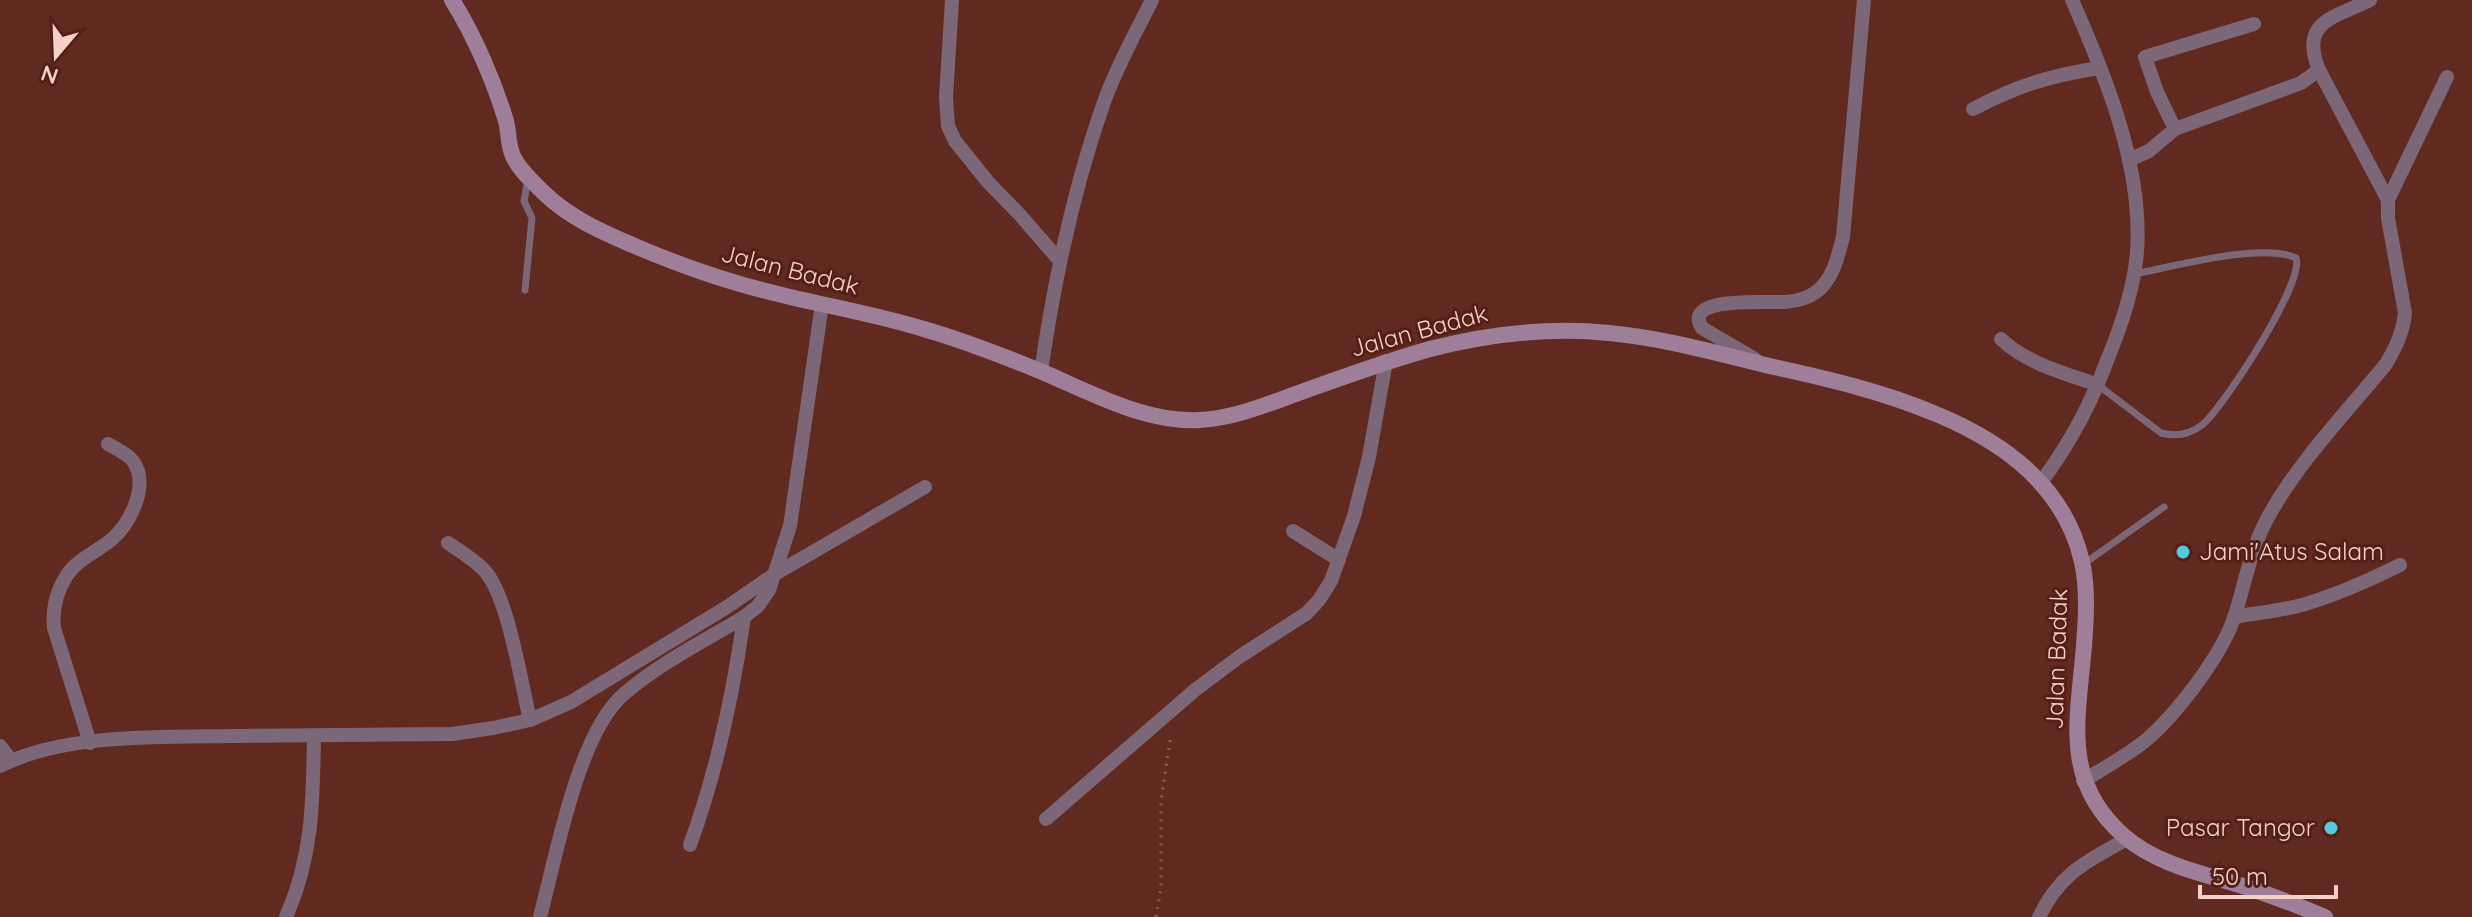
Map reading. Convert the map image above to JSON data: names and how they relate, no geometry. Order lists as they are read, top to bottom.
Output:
{
  "streets": {
    "street": ["Jalan Badak"]
  },
  "places": ["Jami'Atus Salam", "Pasar Tangor"],
  "scale_bar": "50 m",
  "north": "bottom"
}
